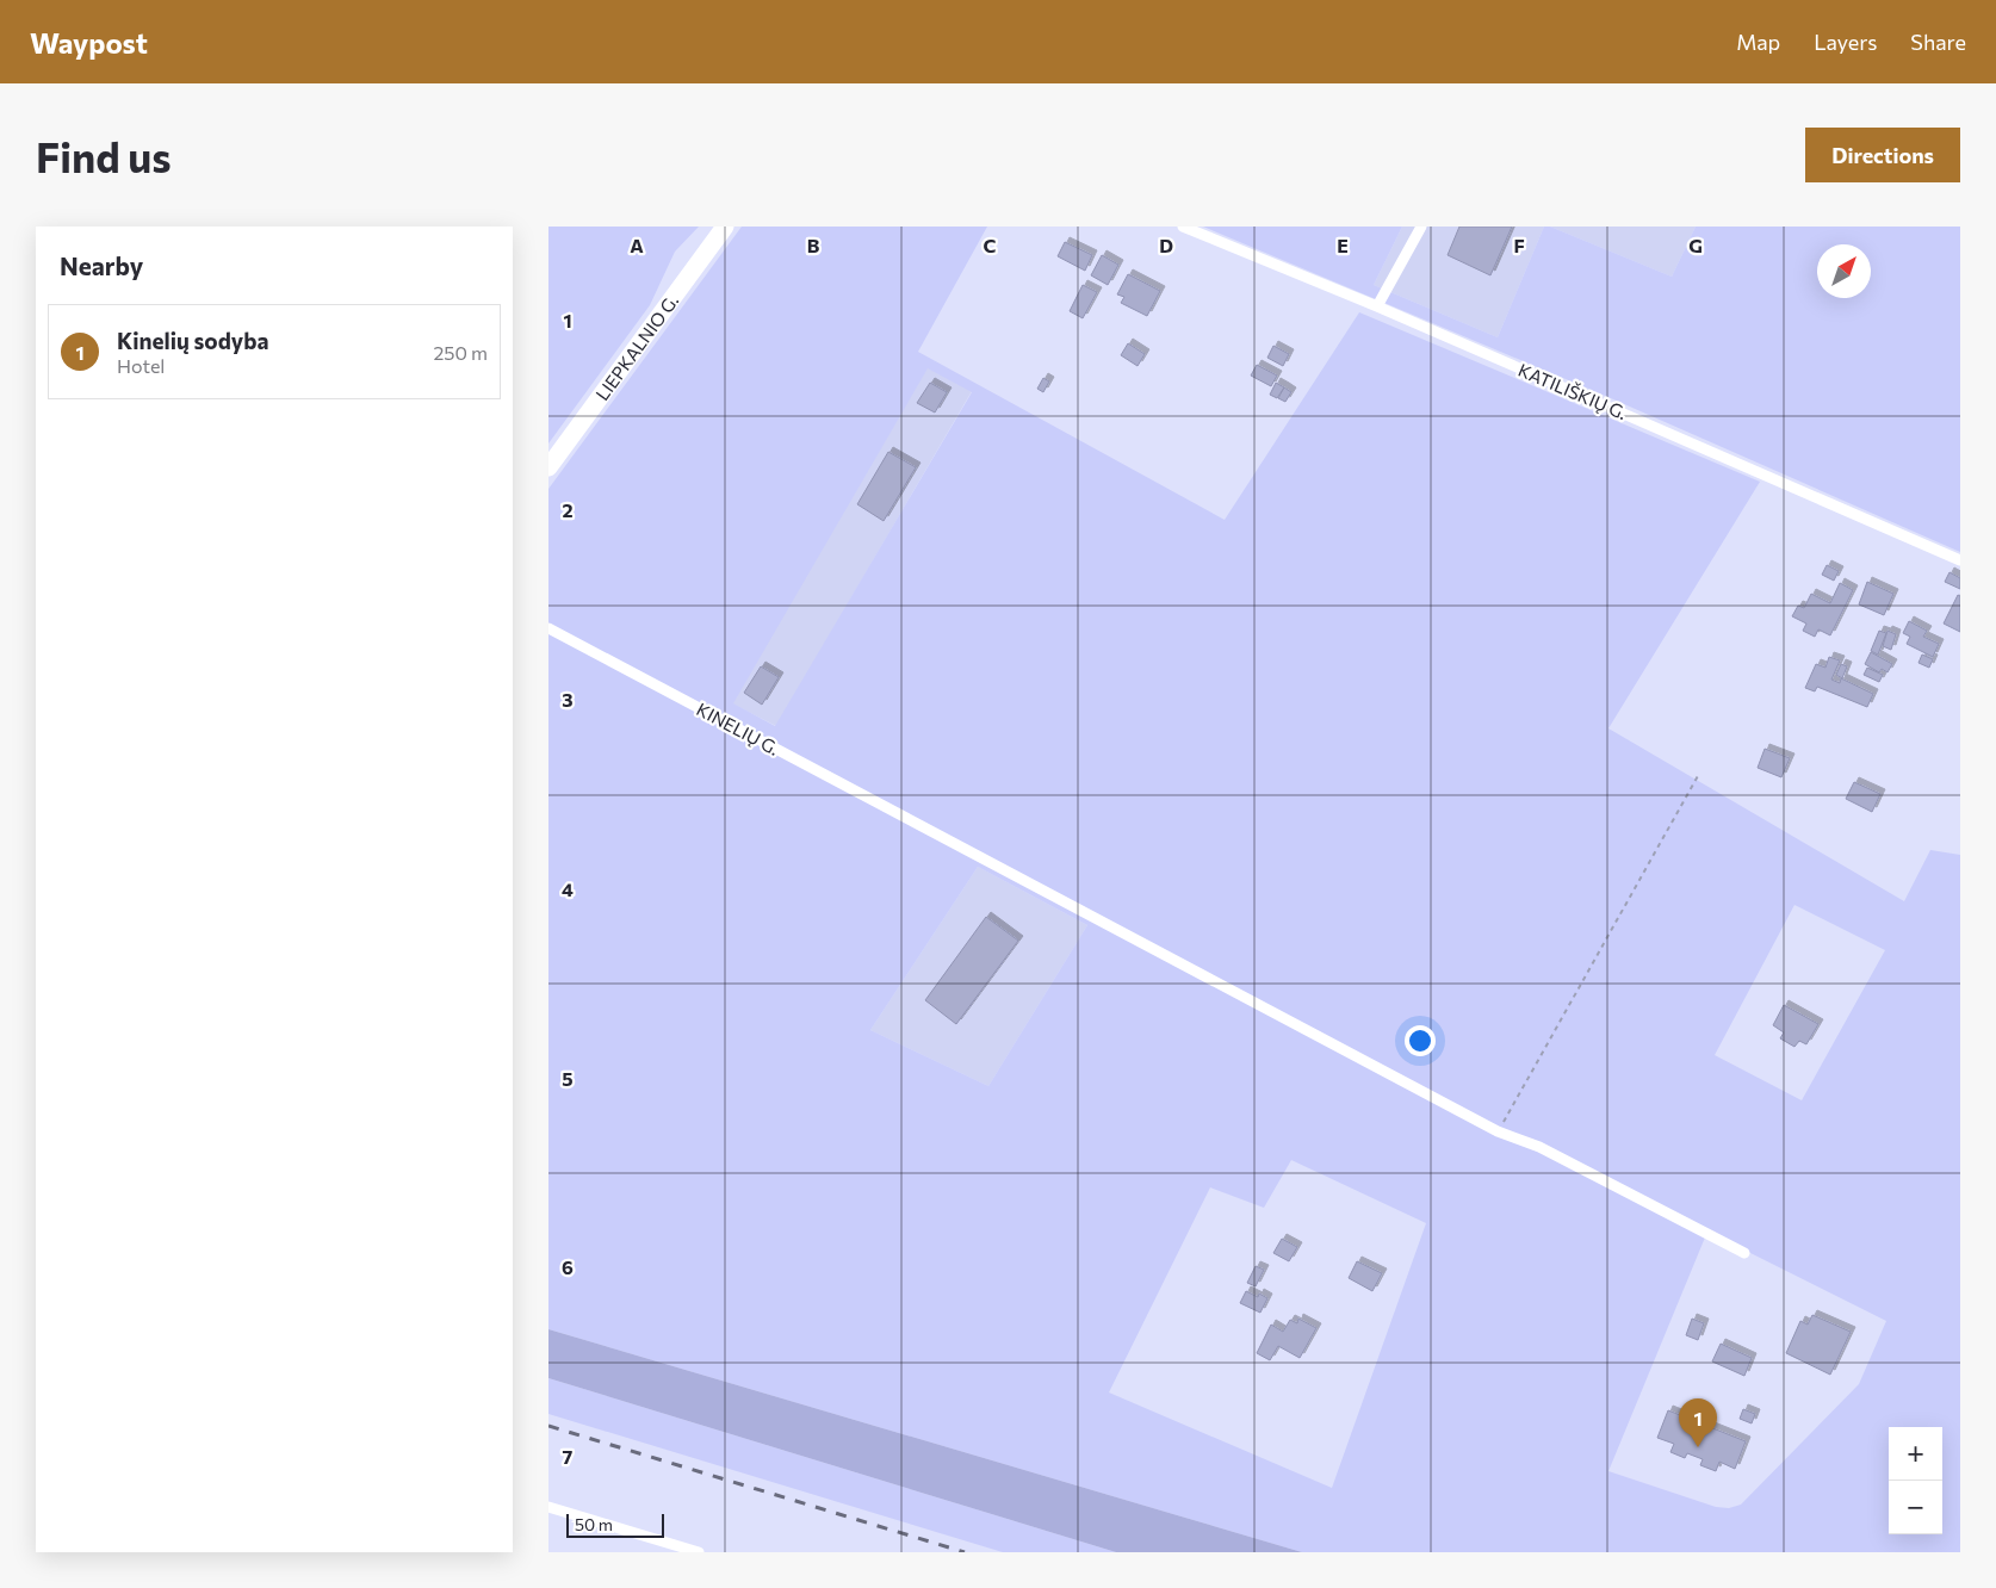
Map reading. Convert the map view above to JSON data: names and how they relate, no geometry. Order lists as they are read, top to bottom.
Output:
{
  "streets": {
    "highway": ["LIEPKALNIO G."],
    "street": ["KATILIŠKIŲ G.", "KINELIŲ G."]
  },
  "scale_bar": "50 m",
  "north": "top right",
  "page": {
    "header": "Waypost",
    "nav": ["Map", "Layers", "Share"],
    "buttons": "Directions",
    "title": "Find us",
    "heading": "Nearby",
    "list": [
      {
        "mark": "1",
        "name": "Kinelių sodyba",
        "note": "Hotel",
        "value": "250 m"
      }
    ],
    "pins": "1",
    "map_buttons": ["+", "−"],
    "scale": "50 m"
  },
  "grid": {
    "columns": [
      "A",
      "B",
      "C",
      "D",
      "E",
      "F",
      "G"
    ],
    "rows": [
      "1",
      "2",
      "3",
      "4",
      "5",
      "6",
      "7"
    ]
  }
}
